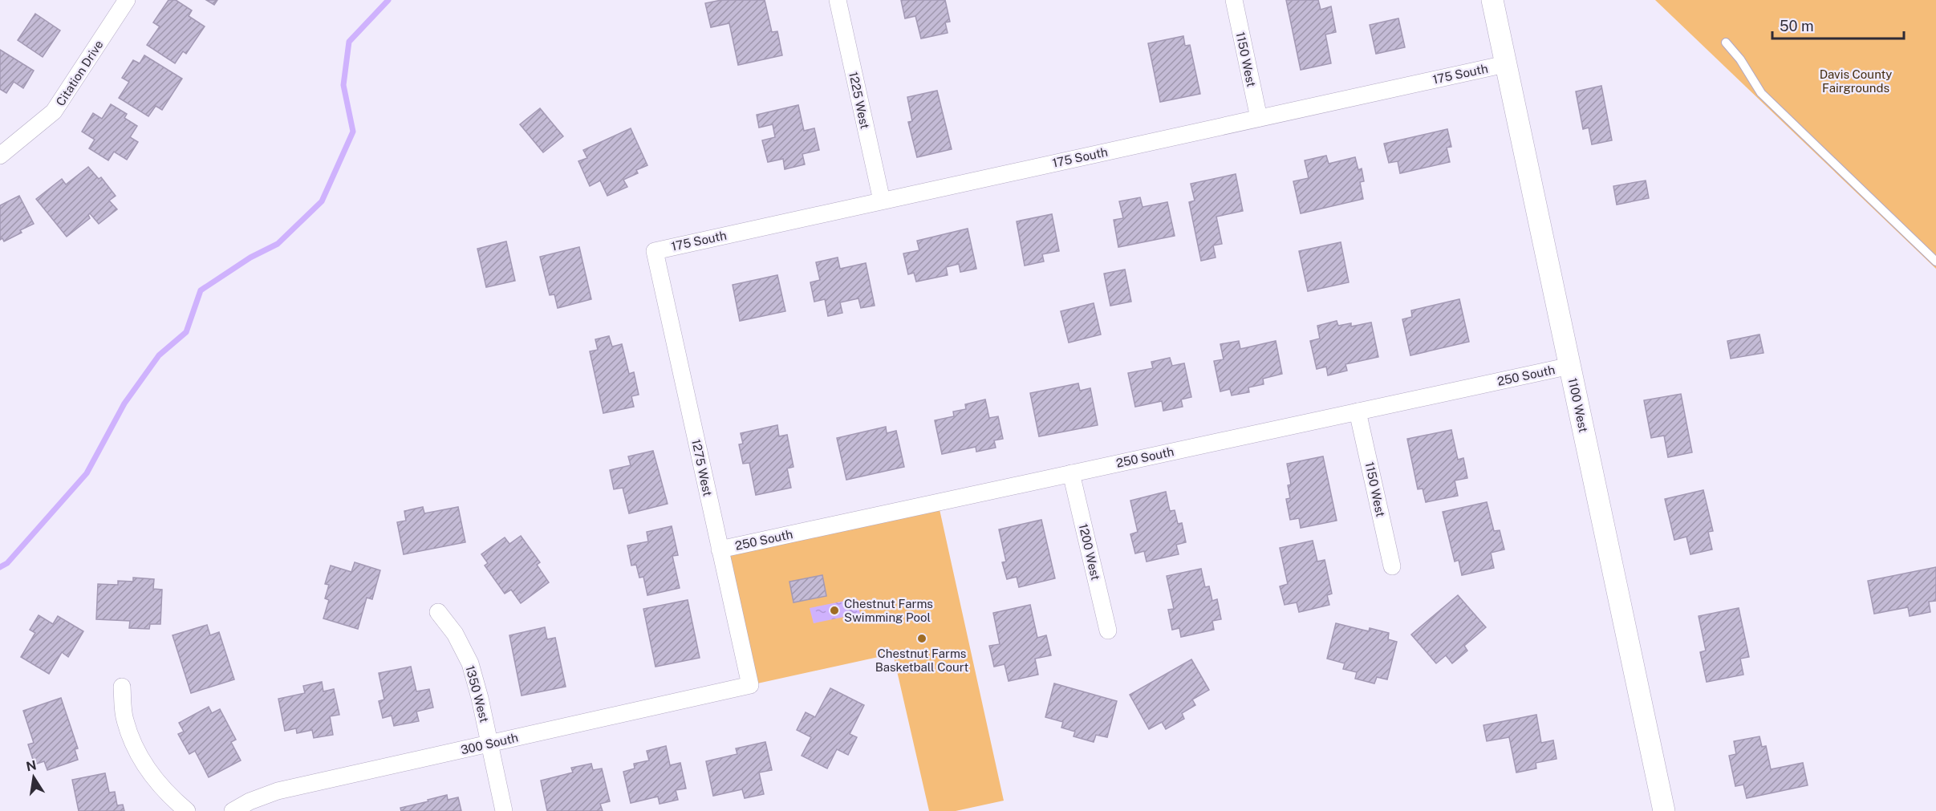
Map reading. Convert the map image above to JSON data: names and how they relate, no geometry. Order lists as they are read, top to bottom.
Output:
{
  "streets": {
    "street": [
      "1150 West",
      "Citation Drive",
      "175 South",
      "1225 West",
      "250 South",
      "1100 West",
      "1275 West",
      "1200 West",
      "1350 West",
      "300 South"
    ]
  },
  "crossings": [
    ["1150 West", "175 South"],
    ["1150 West", "250 South"],
    ["175 South", "1225 West"],
    ["175 South", "1100 West"],
    ["175 South", "1275 West"],
    ["250 South", "1100 West"],
    ["250 South", "1275 West"],
    ["250 South", "1200 West"],
    ["1275 West", "300 South"],
    ["1350 West", "300 South"]
  ],
  "parks": ["Davis County Fairgrounds"],
  "places": ["Chestnut Farms Swimming Pool", "Chestnut Farms Basketball Court"],
  "scale_bar": "50 m",
  "north": "top"
}
